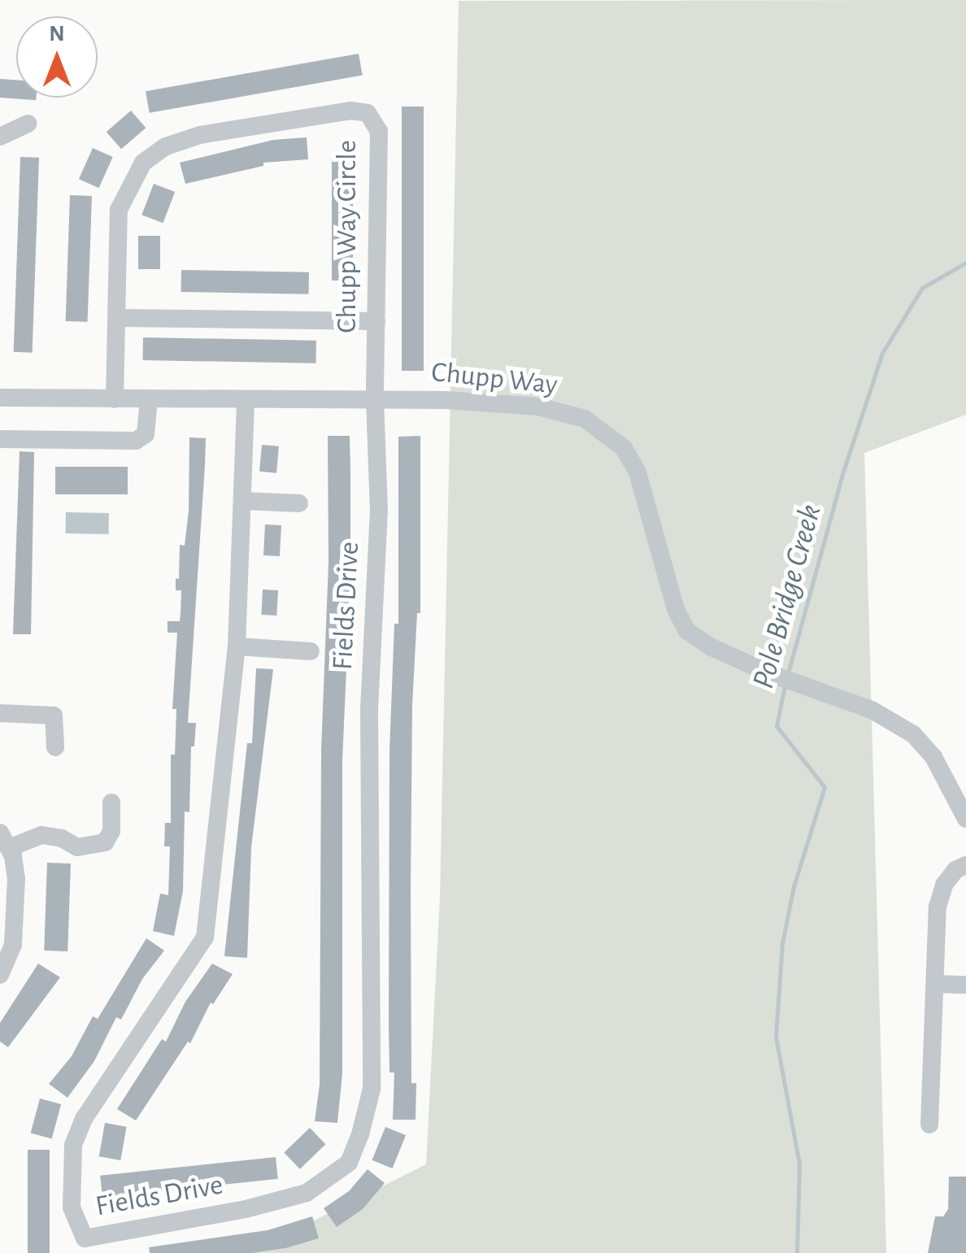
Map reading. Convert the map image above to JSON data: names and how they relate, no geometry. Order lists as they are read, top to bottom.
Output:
{
  "streets": {
    "street": ["Chupp Way Circle", "Chupp Way", "Fields Drive"]
  },
  "crossings": [
    ["Chupp Way Circle", "Chupp Way"],
    ["Chupp Way Circle", "Fields Drive"],
    ["Chupp Way", "Fields Drive"]
  ],
  "water": ["Pole Bridge Creek"],
  "north": "top"
}
